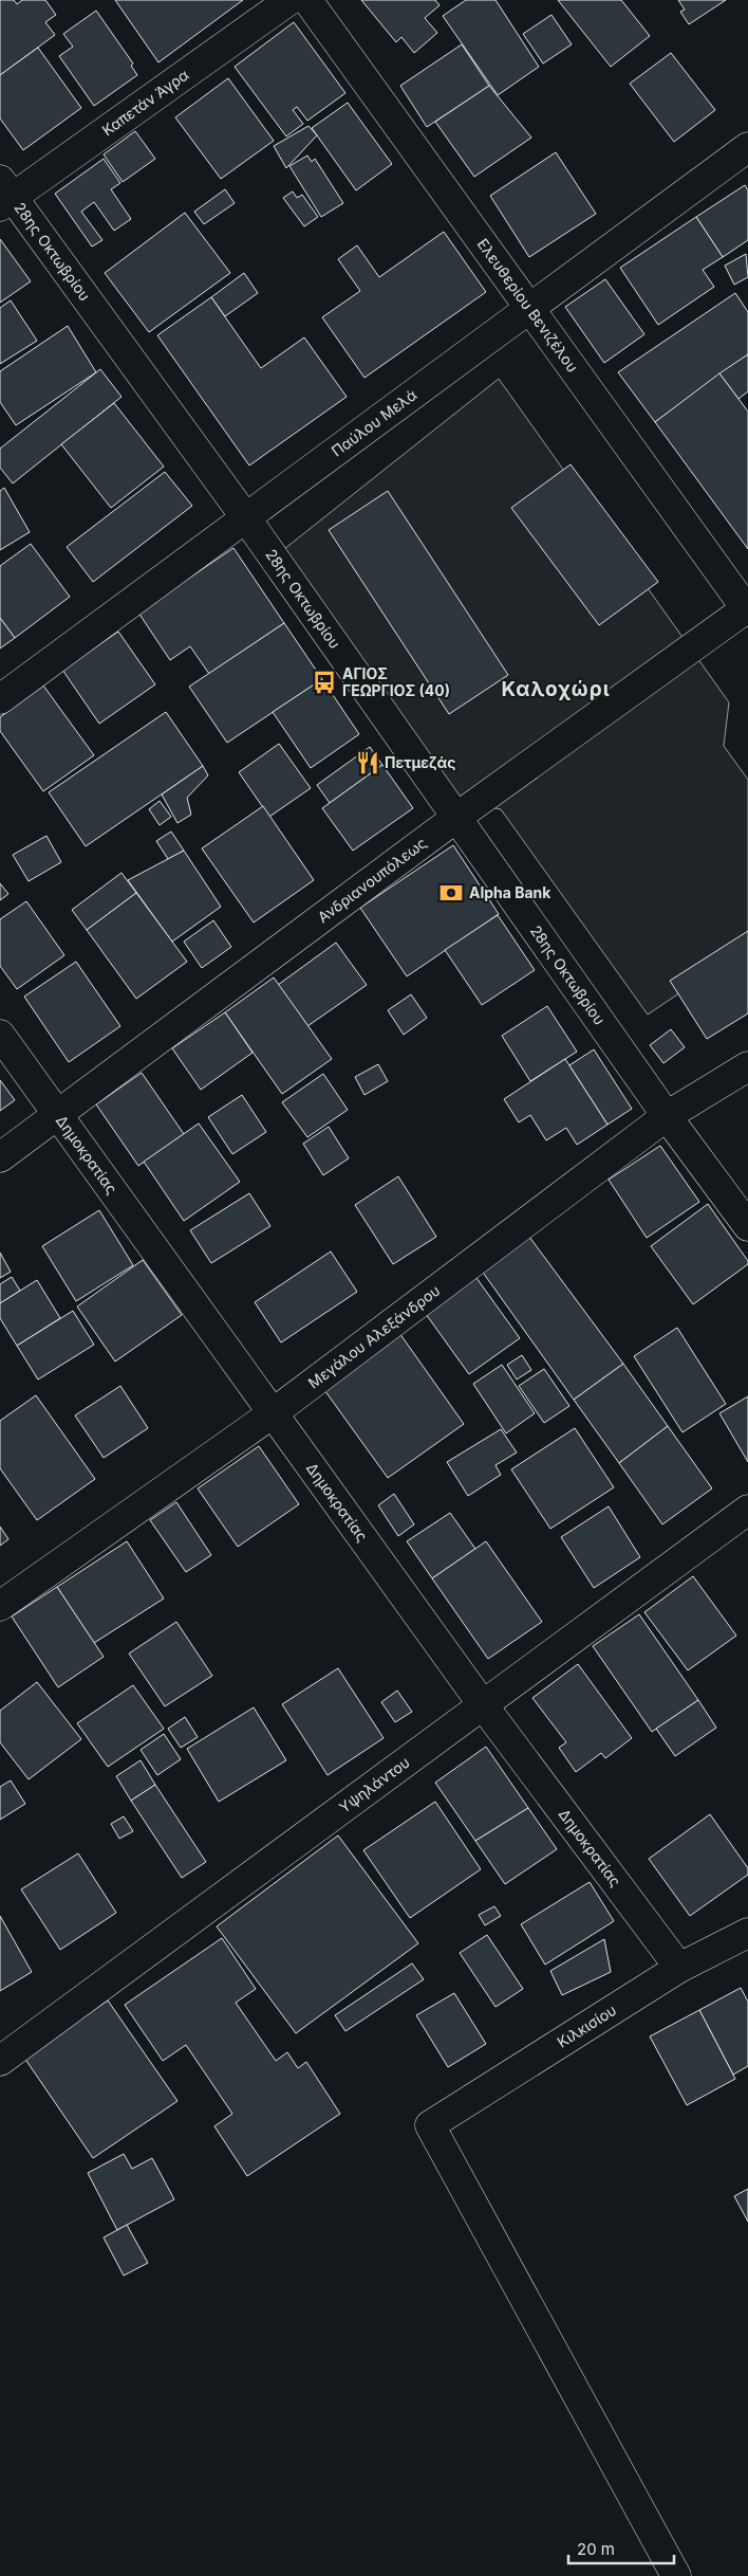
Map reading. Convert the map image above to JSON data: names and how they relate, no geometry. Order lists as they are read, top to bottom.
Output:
{
  "streets": {
    "street": [
      "Καπετάν Άγρα",
      "28ης Οκτωβρίου",
      "Ελευθερίου Βενιζέλου",
      "Παύλου Μελά",
      "Ανδριανουπόλεως",
      "Δημοκρατίας",
      "Μεγάλου Αλεξάνδρου",
      "Υψηλάντου",
      "Κιλκισίου"
    ]
  },
  "crossings": [
    ["Καπετάν Άγρα", "28ης Οκτωβρίου"],
    ["28ης Οκτωβρίου", "Παύλου Μελά"],
    ["28ης Οκτωβρίου", "Ανδριανουπόλεως"],
    ["28ης Οκτωβρίου", "Μεγάλου Αλεξάνδρου"],
    ["Ελευθερίου Βενιζέλου", "Παύλου Μελά"],
    ["Ελευθερίου Βενιζέλου", "Ανδριανουπόλεως"],
    ["Ανδριανουπόλεως", "Δημοκρατίας"],
    ["Δημοκρατίας", "Μεγάλου Αλεξάνδρου"],
    ["Δημοκρατίας", "Υψηλάντου"],
    ["Δημοκρατίας", "Κιλκισίου"]
  ],
  "districts": ["Καλοχώρι"],
  "places": {
    "bus stop": ["ΑΓΙΟΣ ΓΕΩΡΓΙΟΣ (40)"],
    "restaurant": ["Πετμεζάς"],
    "bank": ["Alpha Bank"]
  },
  "scale_bar": "20 m"
}
